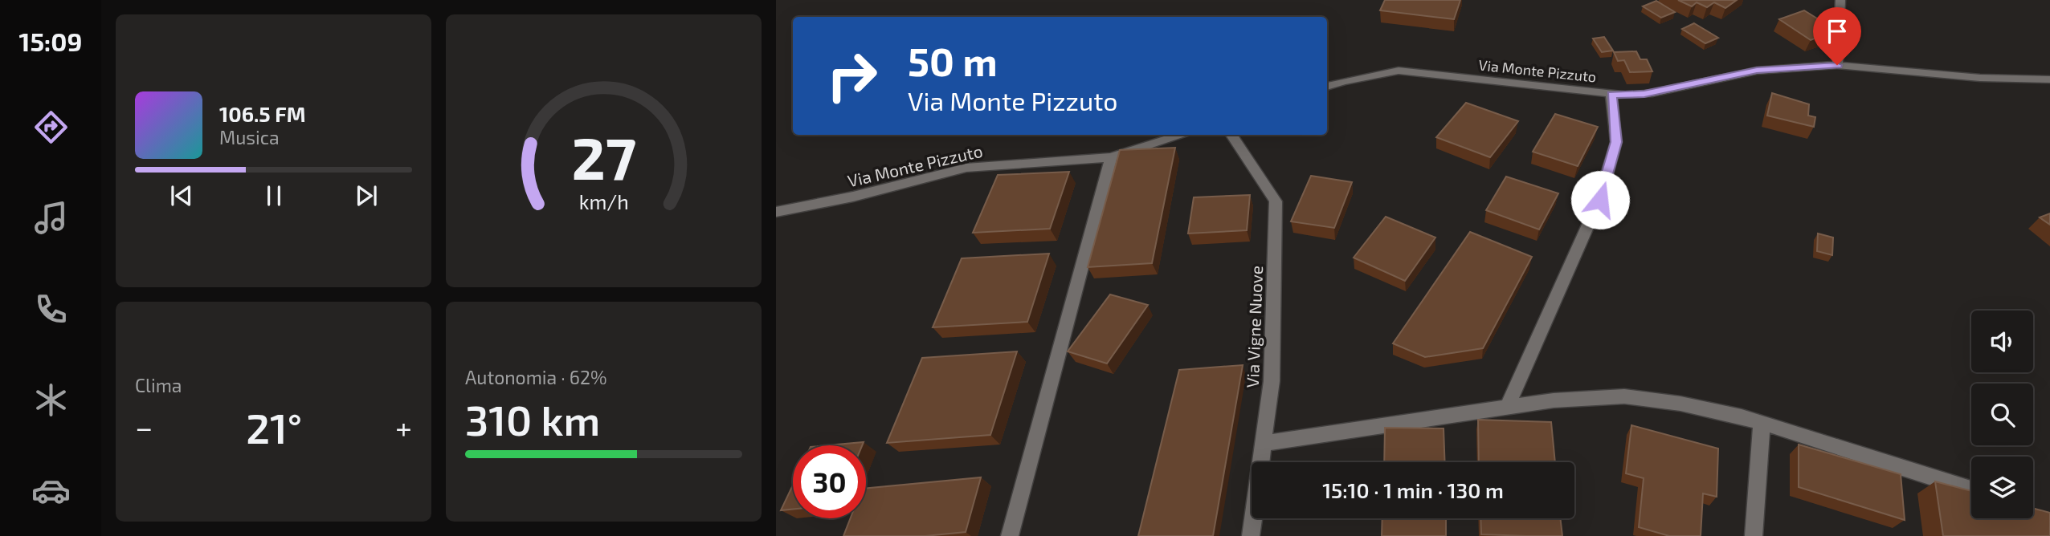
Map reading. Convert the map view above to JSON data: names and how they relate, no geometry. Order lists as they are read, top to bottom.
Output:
{
  "streets": {
    "street": ["Via Monte Pizzuto", "Via Vigne Nuove"]
  },
  "page": {
    "tabs": "15:09",
    "turn": ["50 m", "Via Monte Pizzuto"],
    "song": ["106.5 FM", "Musica"],
    "tile": [
      "Clima",
      ["Autonomia · 62%", "310 km"]
    ],
    "heat": ["−", "21°", "+"],
    "limit": "30",
    "trip": "15:10 · 1 min · 130 m",
    "gauge": ["27", "km/h"]
  }
}
